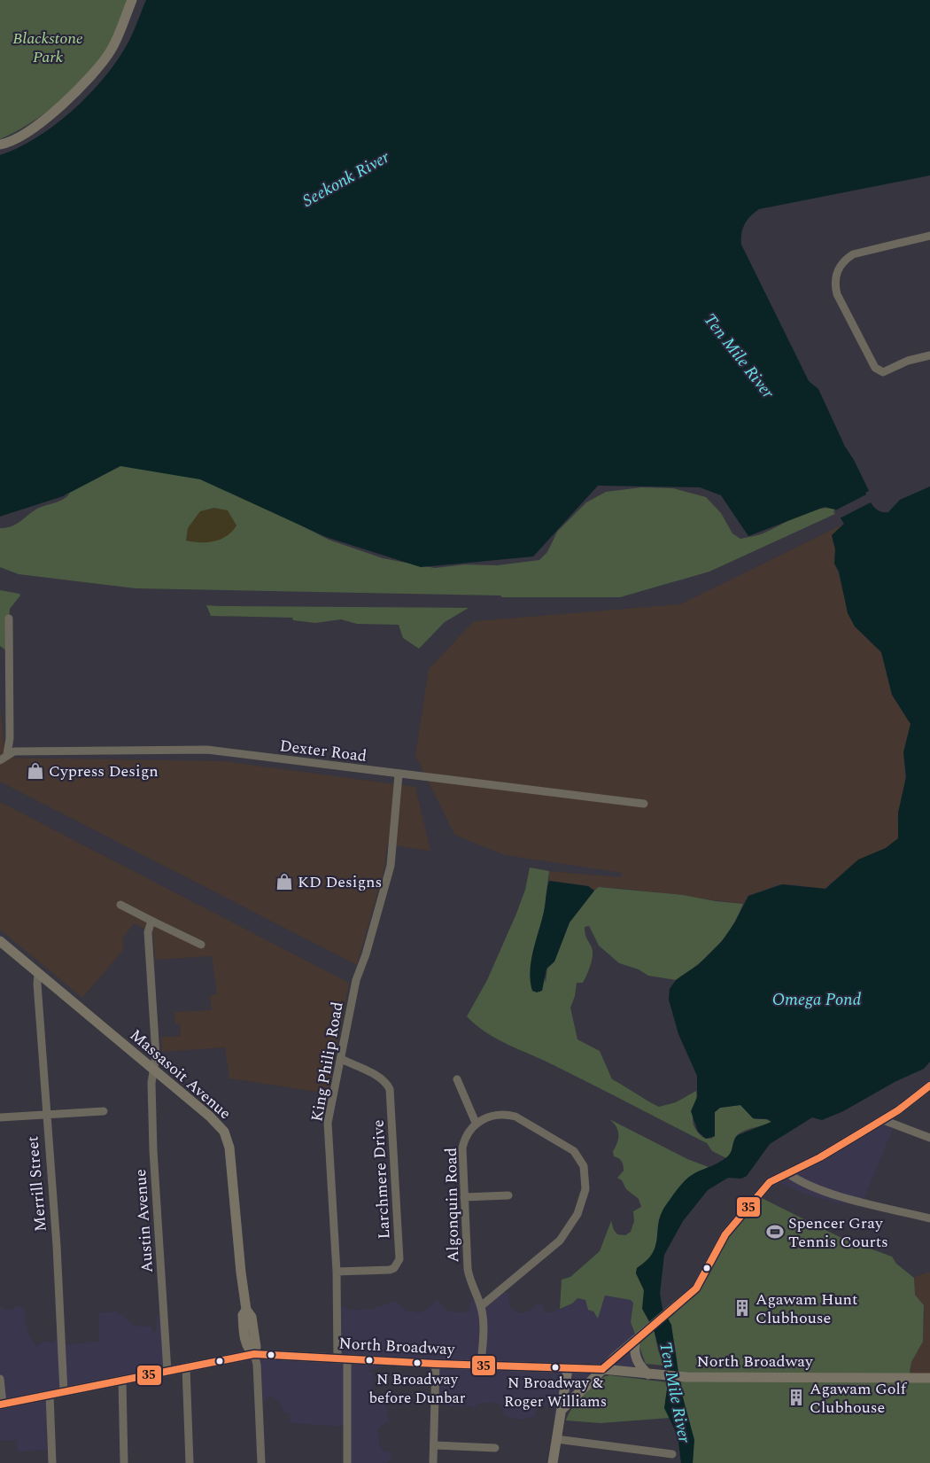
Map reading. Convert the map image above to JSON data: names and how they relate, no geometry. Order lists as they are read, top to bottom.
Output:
{
  "streets": {
    "main road": ["Massasoit Avenue", "North Broadway"],
    "street": [
      "Dexter Road",
      "King Philip Road",
      "Larchmere Drive",
      "Merrill Street",
      "Algonquin Road",
      "Austin Avenue"
    ]
  },
  "crossings": [
    ["Dexter Road", "King Philip Road"],
    ["King Philip Road", "Larchmere Drive"],
    ["King Philip Road", "North Broadway"],
    ["Massasoit Avenue", "Merrill Street"],
    ["Massasoit Avenue", "Austin Avenue"],
    ["Massasoit Avenue", "North Broadway"],
    ["Merrill Street", "North Broadway"],
    ["Algonquin Road", "North Broadway"],
    ["Austin Avenue", "North Broadway"]
  ],
  "water": ["Seekonk River", "Ten Mile River", "Omega Pond"],
  "parks": ["Blackstone Park"],
  "places": {
    "shop": ["Cypress Design", "KD Designs"],
    "sports": ["Spencer Gray Tennis Courts"],
    "building": ["Agawam Hunt Clubhouse", "Agawam Golf Clubhouse"],
    "other": ["N Broadway before Dunbar", "N Broadway & Roger Williams"]
  },
  "lines": ["transit line 35"]
}
